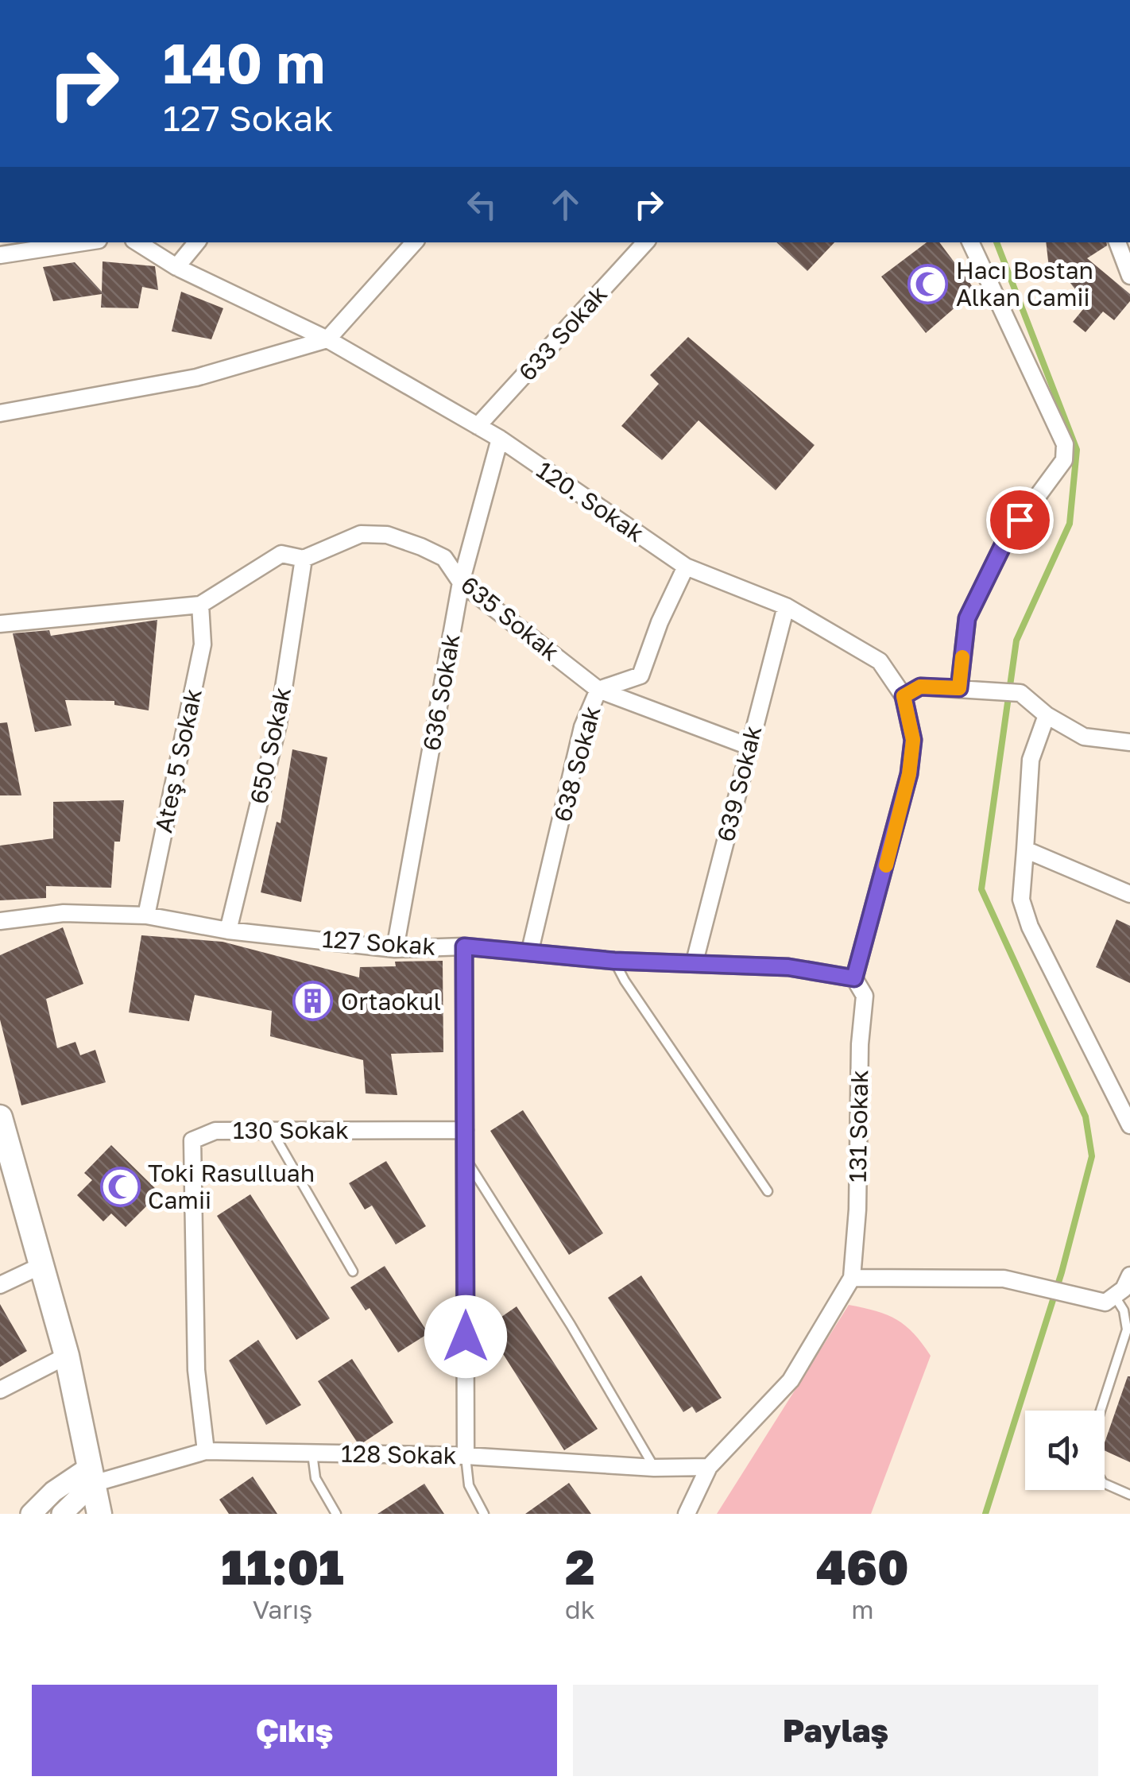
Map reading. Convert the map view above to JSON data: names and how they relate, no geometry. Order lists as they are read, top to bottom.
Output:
{
  "streets": {
    "street": [
      "633 Sokak",
      "120. Sokak",
      "635 Sokak",
      "636 Sokak",
      "650 Sokak",
      "Ateş 5 Sokak",
      "638 Sokak",
      "639 Sokak",
      "127 Sokak",
      "131 Sokak",
      "130 Sokak",
      "128 Sokak"
    ]
  },
  "crossings": [
    ["633 Sokak", "120. Sokak"],
    ["120. Sokak", "636 Sokak"],
    ["120. Sokak", "638 Sokak"],
    ["120. Sokak", "639 Sokak"],
    ["120. Sokak", "131 Sokak"],
    ["635 Sokak", "636 Sokak"],
    ["635 Sokak", "650 Sokak"],
    ["635 Sokak", "Ateş 5 Sokak"],
    ["635 Sokak", "638 Sokak"],
    ["635 Sokak", "639 Sokak"],
    ["636 Sokak", "127 Sokak"],
    ["650 Sokak", "127 Sokak"],
    ["Ateş 5 Sokak", "127 Sokak"],
    ["638 Sokak", "127 Sokak"],
    ["639 Sokak", "127 Sokak"],
    ["127 Sokak", "131 Sokak"],
    ["131 Sokak", "128 Sokak"],
    ["130 Sokak", "128 Sokak"]
  ],
  "places": {
    "mosque": ["Hacı Bostan Alkan Camii", "Toki Rasulluah Camii"],
    "building": ["Ortaokul"]
  },
  "page": {
    "turn": ["140 m", "127 Sokak"],
    "eta": [
      "11:01",
      "Varış",
      "2",
      "dk",
      "460",
      "m"
    ],
    "buttons": ["Çıkış", "Paylaş"]
  }
}
